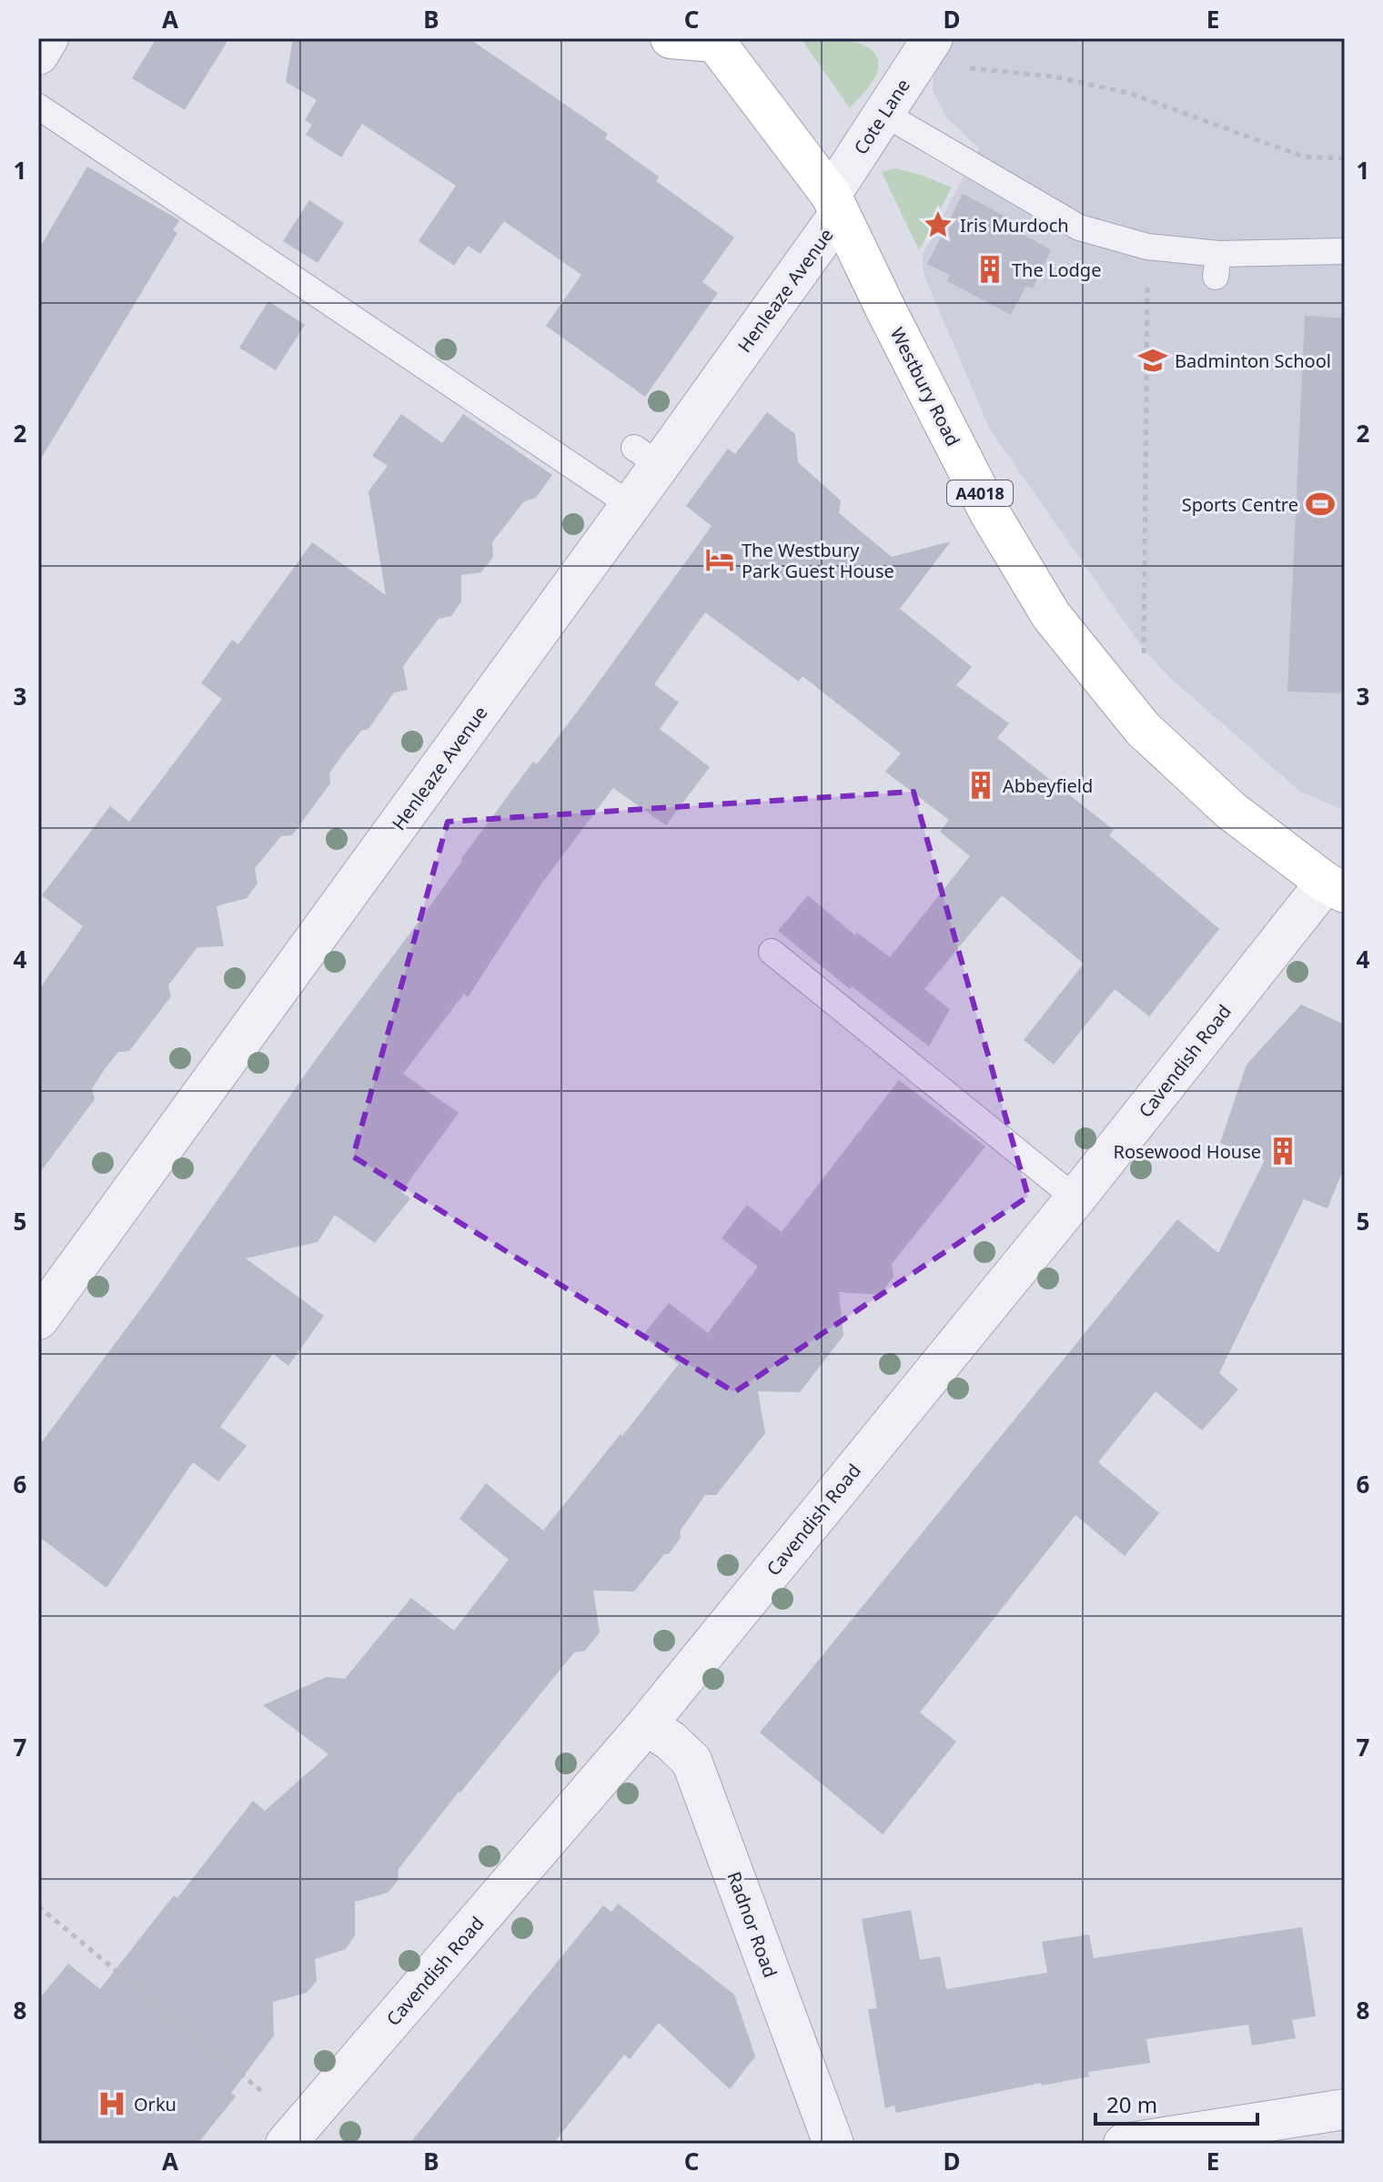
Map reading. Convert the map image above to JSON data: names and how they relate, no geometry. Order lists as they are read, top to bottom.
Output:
{
  "streets": {
    "main road": ["Westbury Road", "A4018"],
    "street": [
      "Cote Lane",
      "Henleaze Avenue",
      "Cavendish Road",
      "Radnor Road"
    ]
  },
  "crossings": [
    ["Cote Lane", "Henleaze Avenue"],
    ["Cote Lane", "Westbury Road"],
    ["Henleaze Avenue", "Westbury Road"],
    ["Westbury Road", "Cavendish Road"],
    ["Cavendish Road", "Radnor Road"]
  ],
  "places": {
    "place": ["Iris Murdoch"],
    "building": ["The Lodge", "Abbeyfield", "Rosewood House"],
    "school or university": ["Badminton School"],
    "sports": ["Sports Centre"],
    "hotel": ["The Westbury Park Guest House"],
    "hospital": ["Orku"]
  },
  "scale_bar": "20 m",
  "grid": {
    "columns": [
      "A",
      "B",
      "C",
      "D",
      "E"
    ],
    "rows": [
      "1",
      "2",
      "3",
      "4",
      "5",
      "6",
      "7",
      "8"
    ]
  }
}
